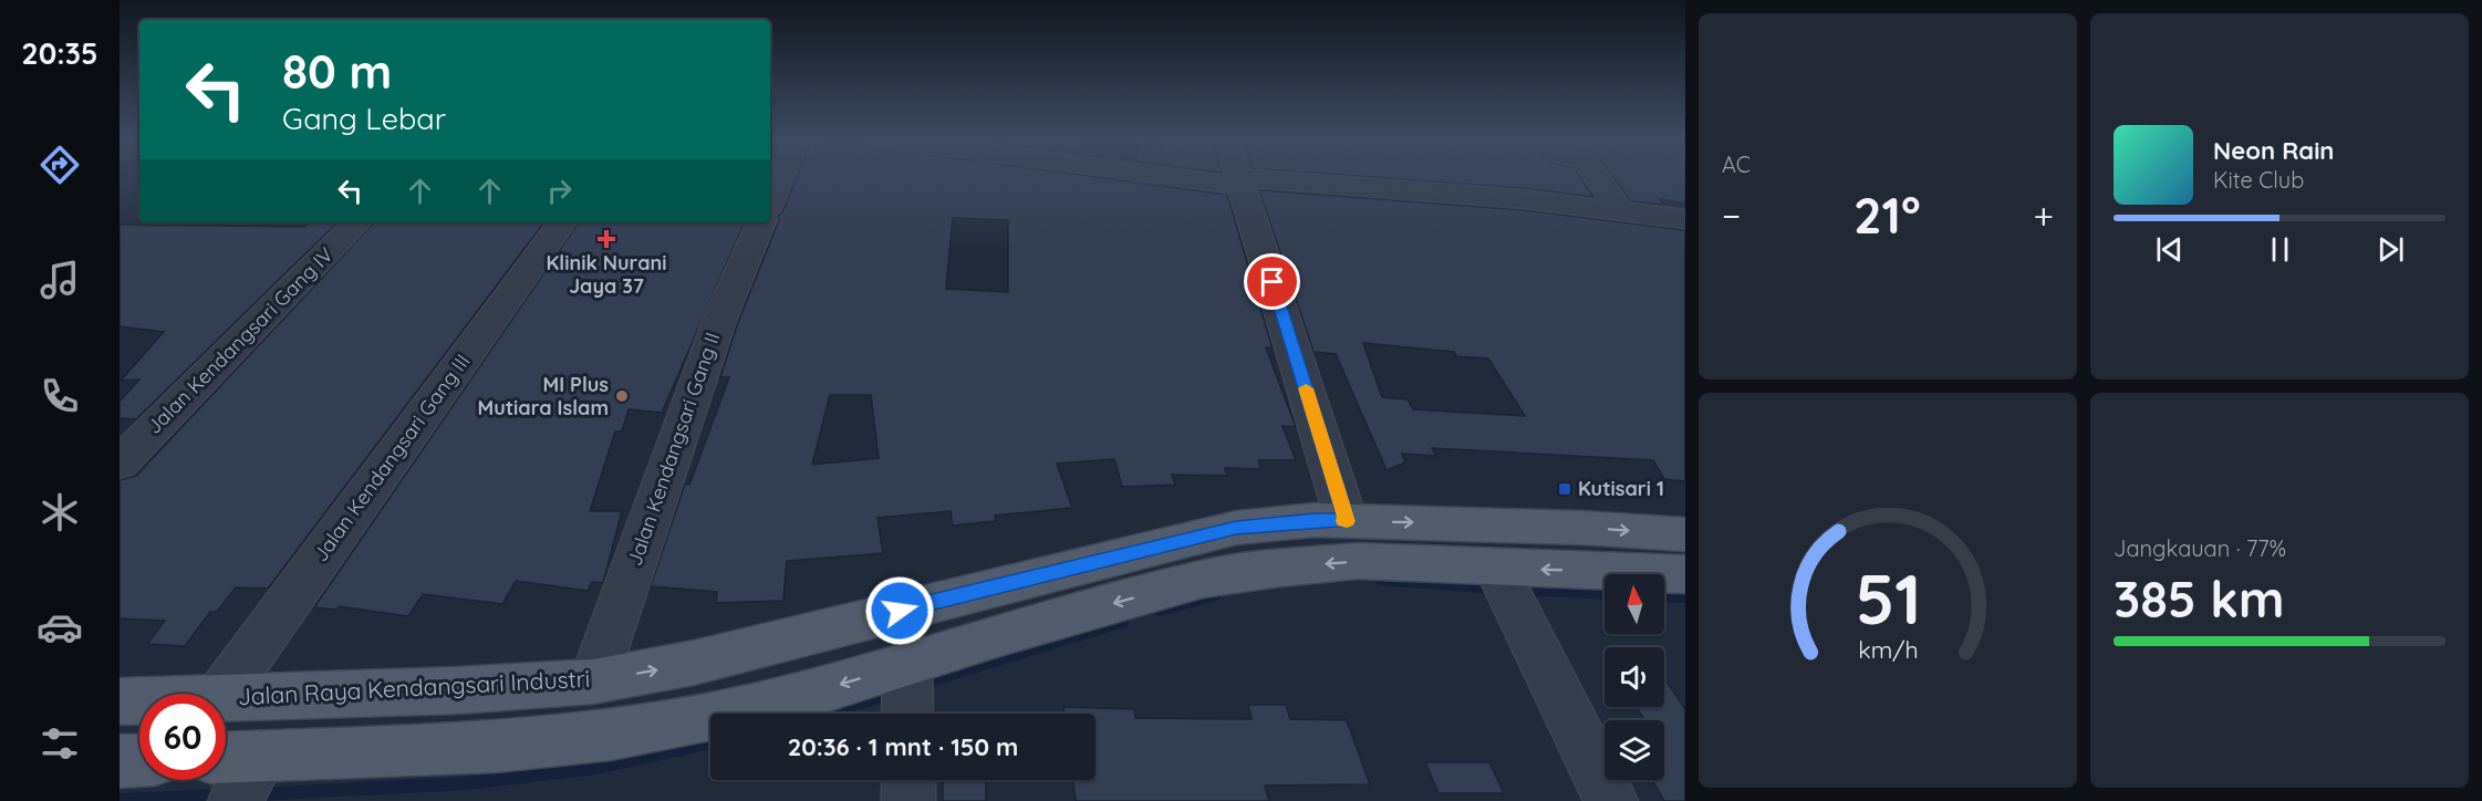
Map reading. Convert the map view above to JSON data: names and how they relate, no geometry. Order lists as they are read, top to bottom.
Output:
{
  "streets": {
    "main road": ["Jalan Raya Kendangsari Industri"],
    "street": ["Jalan Kendangsari Gang IV", "Jalan Kendangsari Gang II", "Jalan Kendangsari Gang III"]
  },
  "crossings": [
    ["Jalan Kendangsari Gang II", "Jalan Raya Kendangsari Industri"]
  ],
  "places": {
    "health": ["Klinik Nurani Jaya 37"],
    "other": ["MI Plus Mutiara Islam"],
    "transit": ["Kutisari 1"]
  },
  "north": "top",
  "page": {
    "tabs": "20:35",
    "tile": [
      "AC",
      ["Jangkauan · 77%", "385 km"]
    ],
    "turn": ["80 m", "Gang Lebar"],
    "song": ["Neon Rain", "Kite Club"],
    "heat": ["−", "21°", "+"],
    "limit": "60",
    "trip": "20:36 · 1 mnt · 150 m",
    "gauge": ["51", "km/h"]
  }
}
